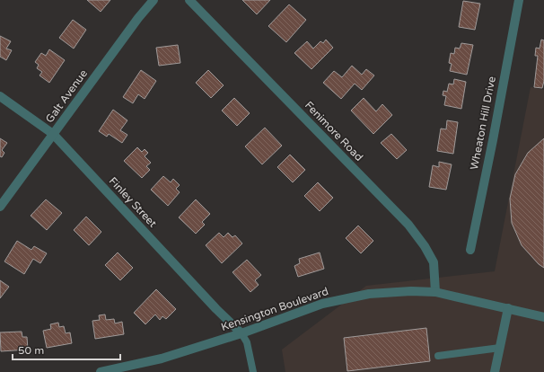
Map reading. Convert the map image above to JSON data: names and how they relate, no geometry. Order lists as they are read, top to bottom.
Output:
{
  "streets": {
    "street": [
      "Galt Avenue",
      "Wheaton Hill Drive",
      "Fenimore Road",
      "Finley Street",
      "Kensington Boulevard"
    ]
  },
  "crossings": [
    ["Galt Avenue", "Finley Street"],
    ["Fenimore Road", "Kensington Boulevard"],
    ["Finley Street", "Kensington Boulevard"]
  ],
  "scale_bar": "50 m"
}
